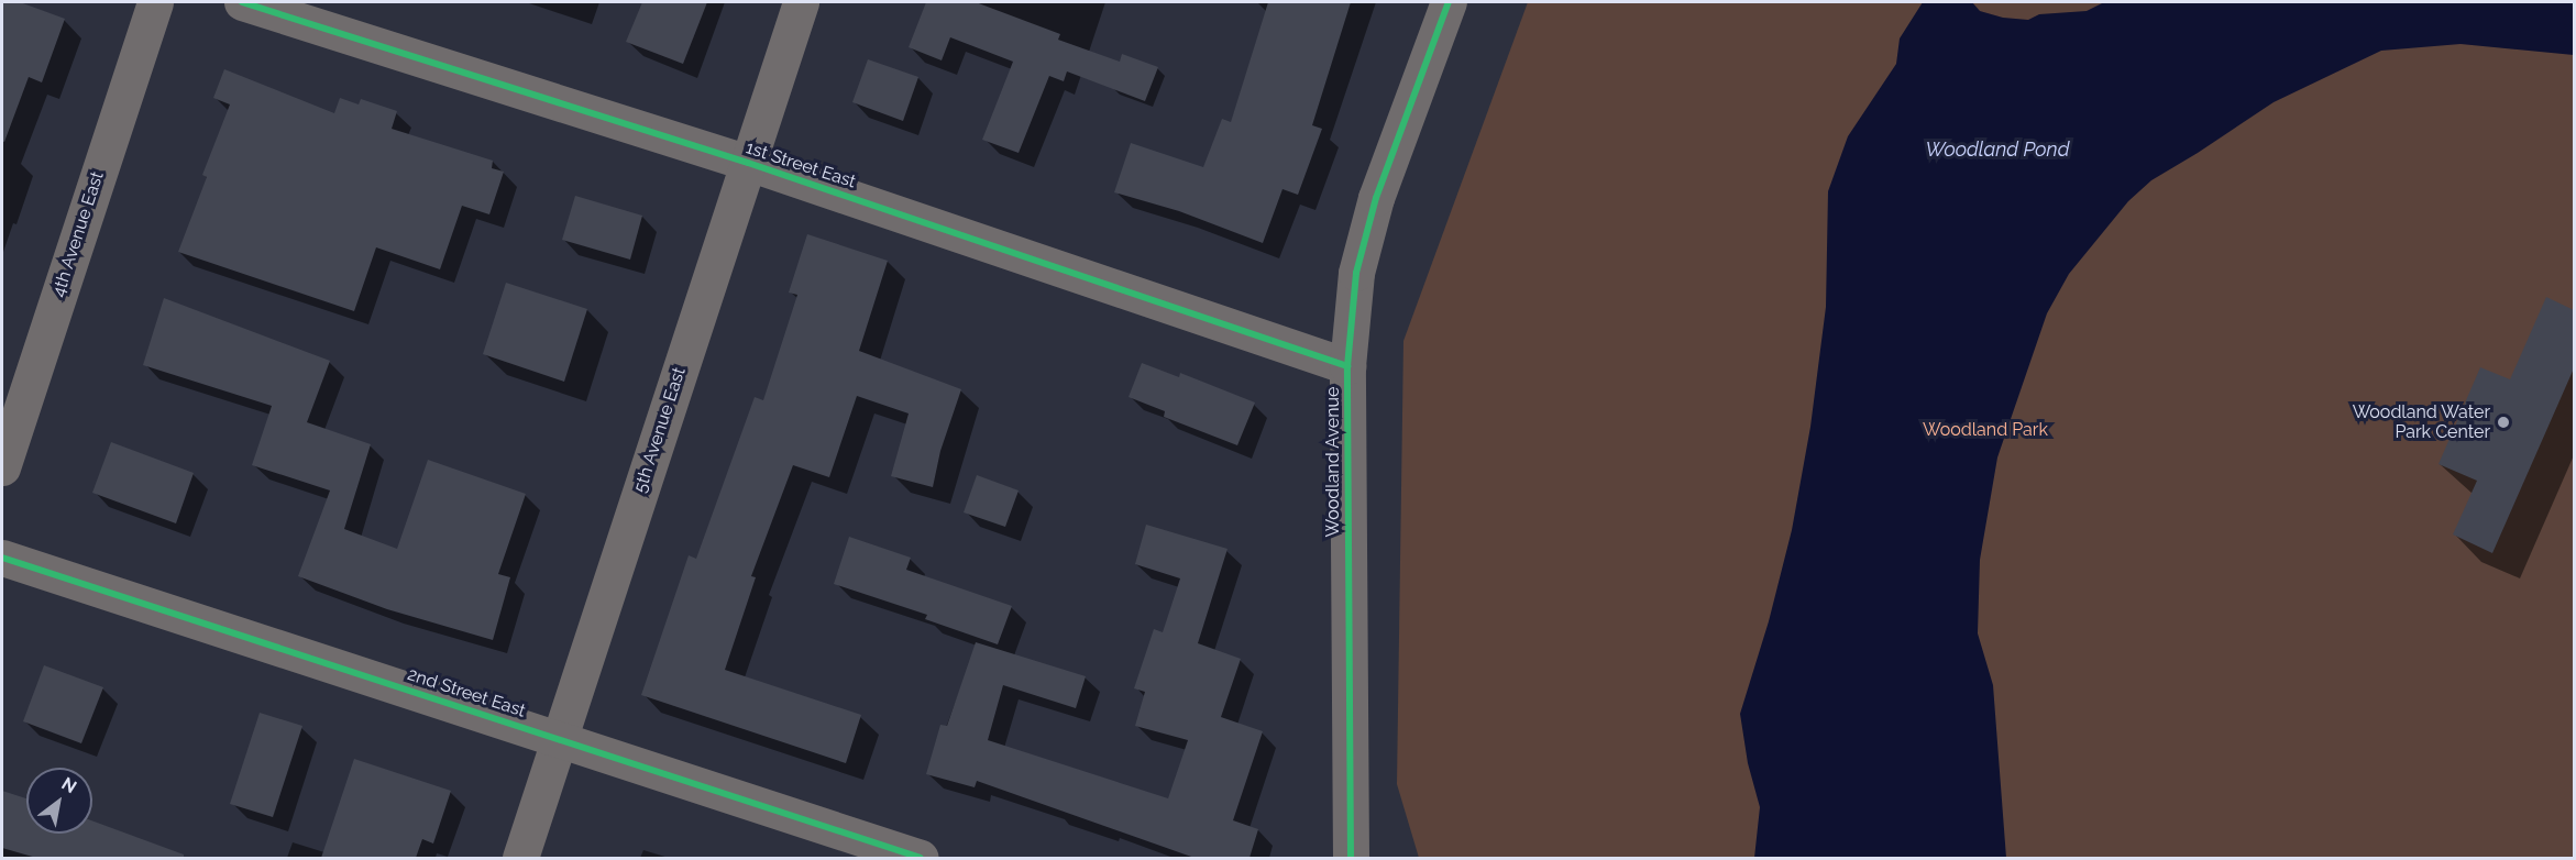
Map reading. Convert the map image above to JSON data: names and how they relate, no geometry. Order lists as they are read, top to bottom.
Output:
{
  "streets": {
    "street": [
      "1st Street East",
      "4th Avenue East",
      "5th Avenue East",
      "Woodland Avenue",
      "2nd Street East"
    ]
  },
  "crossings": [
    ["1st Street East", "5th Avenue East"],
    ["1st Street East", "Woodland Avenue"],
    ["5th Avenue East", "2nd Street East"]
  ],
  "water": ["Woodland Pond"],
  "parks": ["Woodland Park"],
  "places": ["Woodland Water Park Center"],
  "north": "top right"
}
